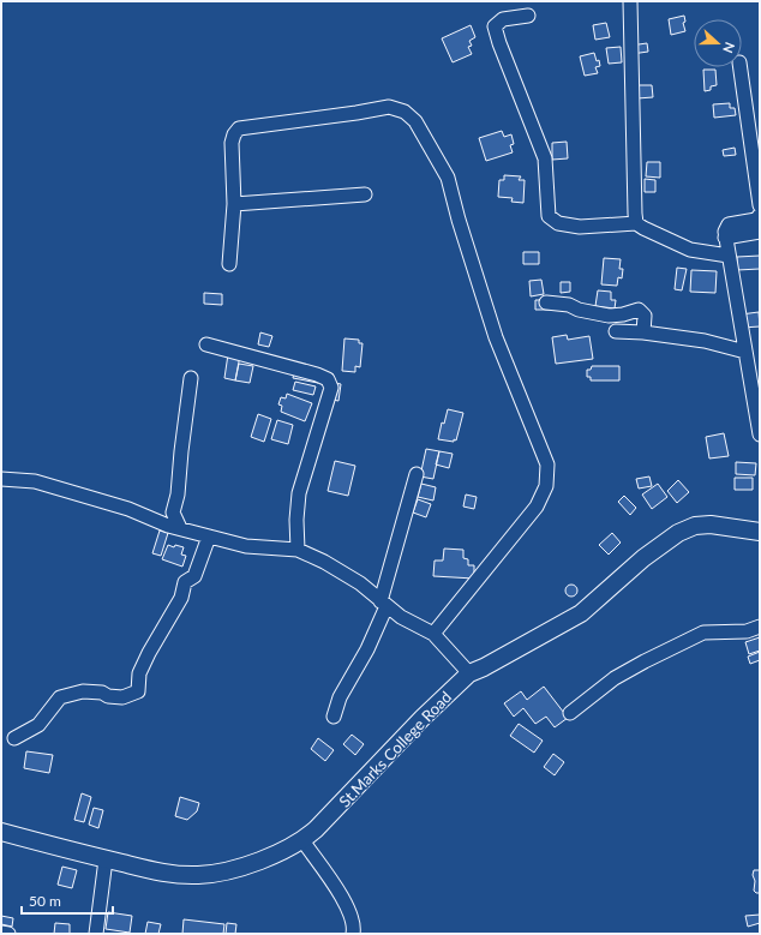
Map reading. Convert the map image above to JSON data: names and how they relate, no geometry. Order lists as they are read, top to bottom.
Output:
{
  "streets": {
    "main road": ["St.Marks College Road"]
  },
  "scale_bar": "50 m",
  "north": "right"
}
